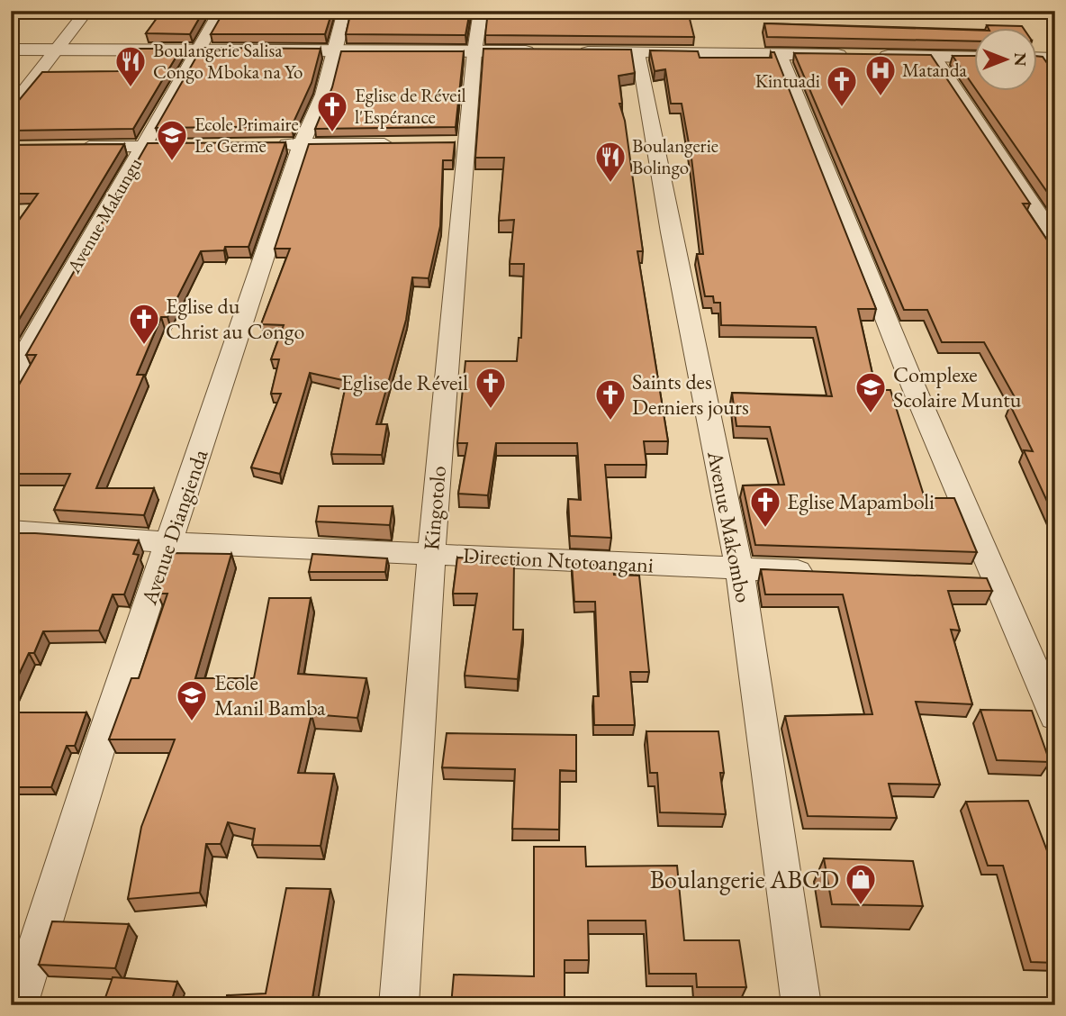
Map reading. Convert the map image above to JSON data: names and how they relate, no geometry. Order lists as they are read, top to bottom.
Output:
{
  "streets": {
    "street": [
      "Avenue Makungu",
      "Kingotolo",
      "Avenue Diangienda",
      "Avenue Makombo",
      "Direction Ntotoangani"
    ]
  },
  "crossings": [
    ["Kingotolo", "Direction Ntotoangani"],
    ["Avenue Diangienda", "Direction Ntotoangani"],
    ["Avenue Makombo", "Direction Ntotoangani"]
  ],
  "places": {
    "restaurant": ["Boulangerie Salisa Congo Mboka na Yo", "Boulangerie Bolingo"],
    "hospital": ["Matanda"],
    "church": [
      "Kintuadi",
      "Eglise de Réveil l'Espérance",
      "Eglise du Christ au Congo",
      "Eglise de Réveil",
      "Saints des Derniers jours",
      "Eglise Mapamboli"
    ],
    "school or university": ["Ecole Primaire Le Germe", "Complexe Scolaire Muntu", "Ecole Manil Bamba"],
    "shop": ["Boulangerie ABCD"]
  },
  "north": "right"
}
